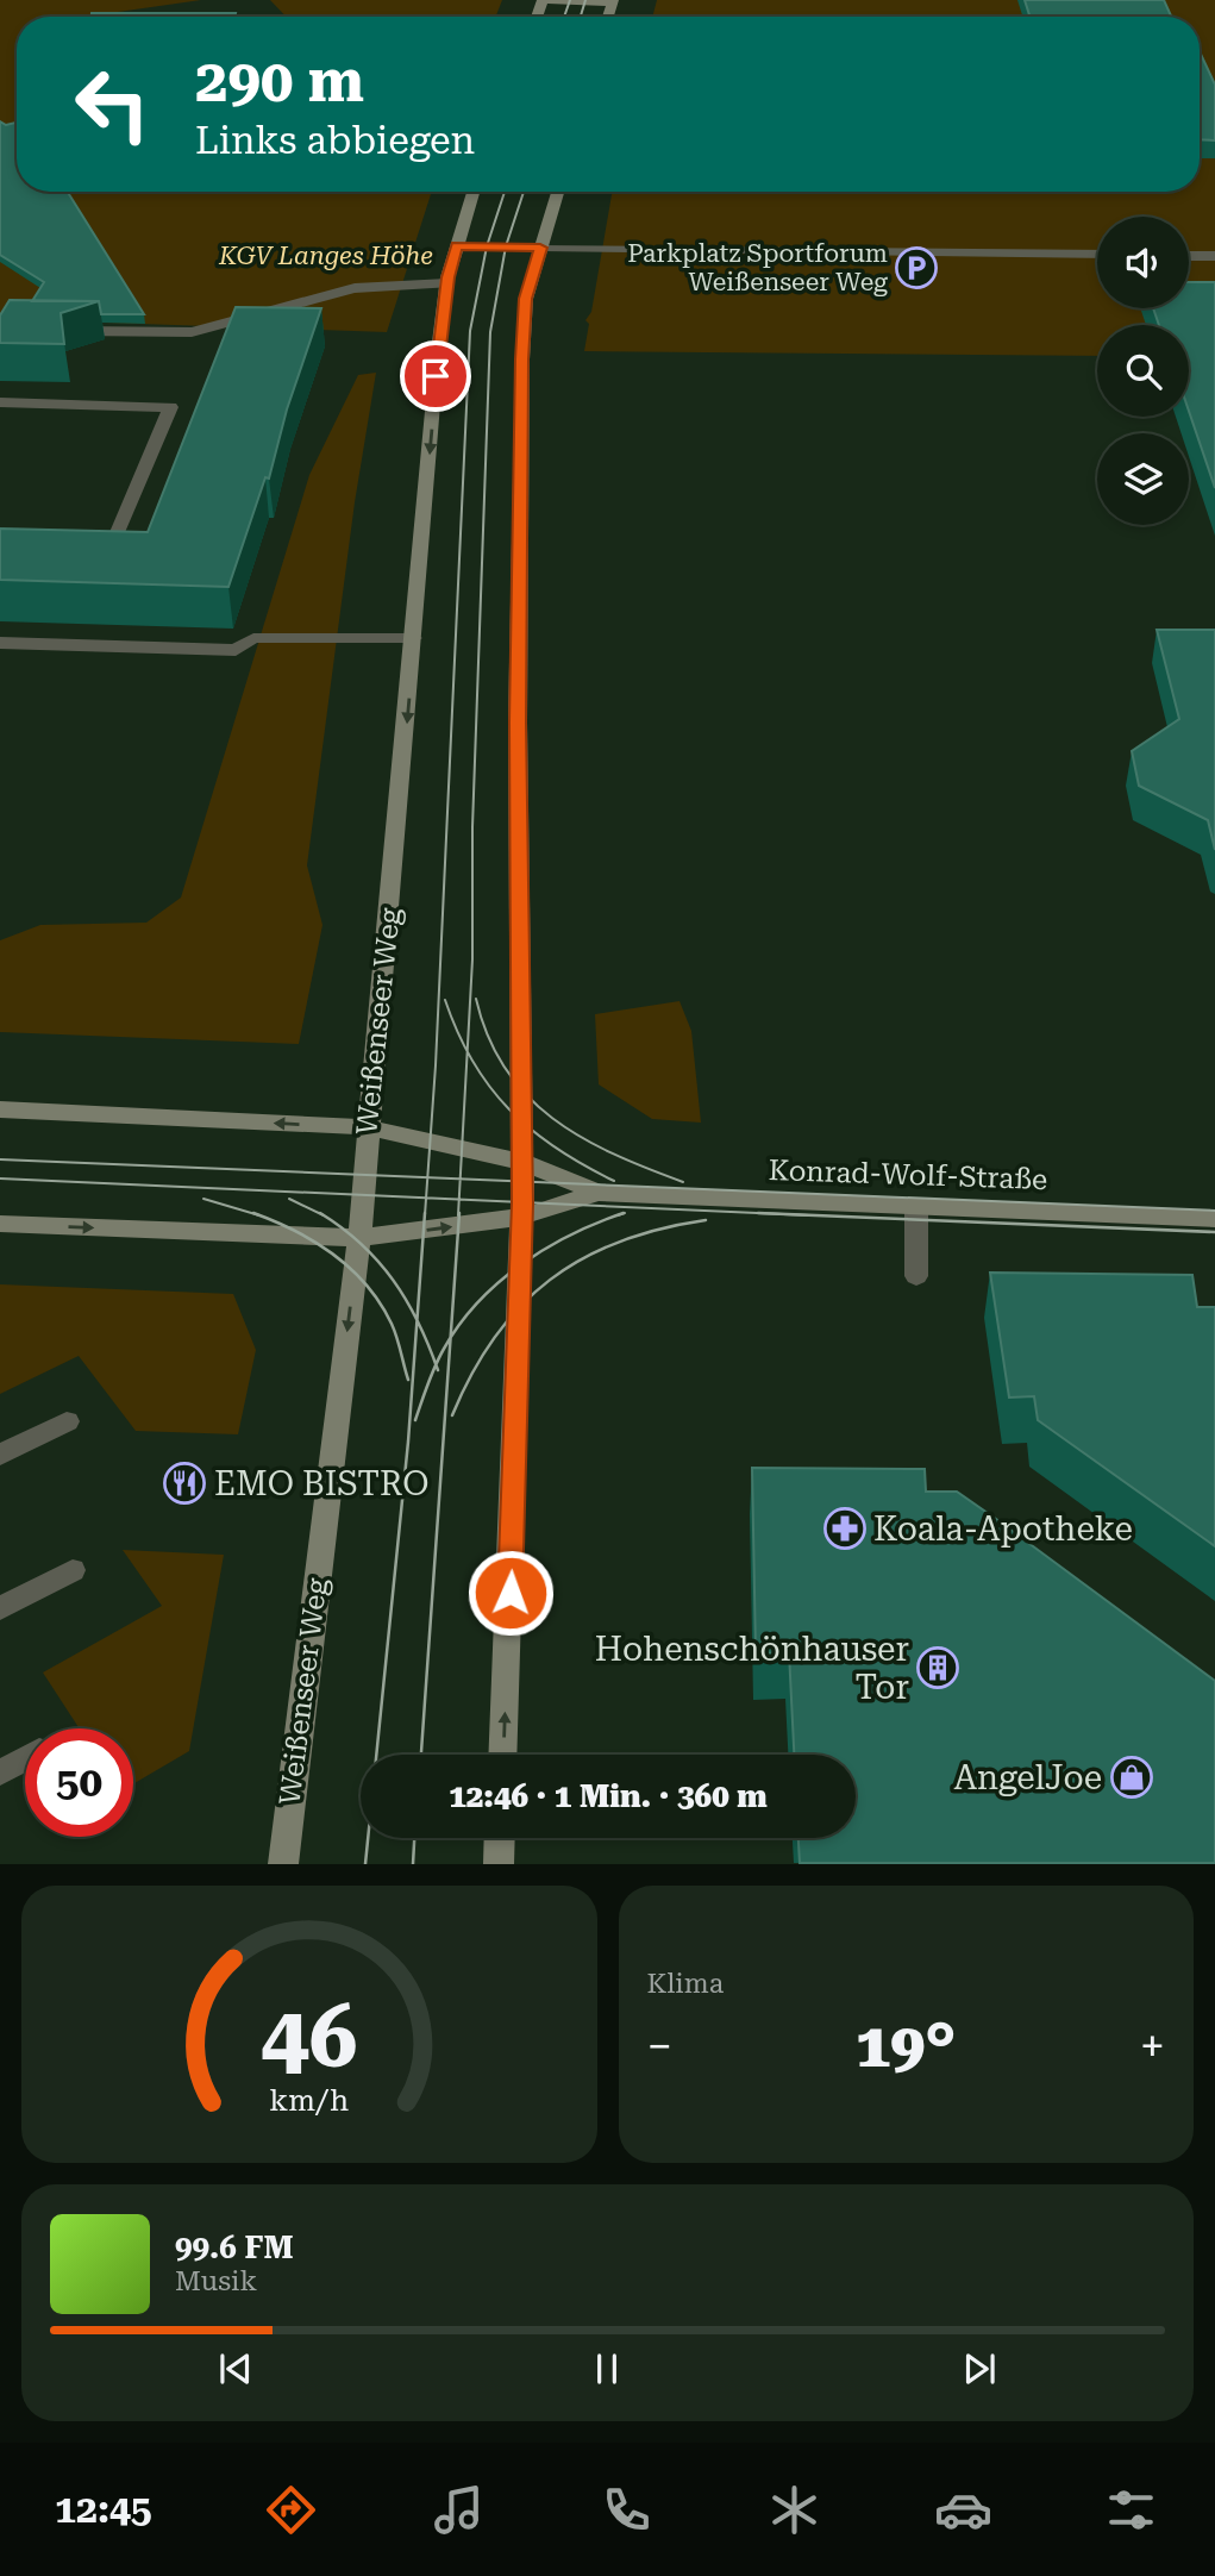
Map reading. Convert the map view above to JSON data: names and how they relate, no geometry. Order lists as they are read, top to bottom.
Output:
{
  "streets": {
    "main road": ["Weißenseer Weg", "Konrad-Wolf-Straße"]
  },
  "crossings": [
    ["Weißenseer Weg", "Konrad-Wolf-Straße"]
  ],
  "parks": ["KGV Langes Höhe"],
  "places": {
    "parking": ["Parkplatz Sportforum Weißenseer Weg"],
    "restaurant": ["EMO BISTRO"],
    "pharmacy": ["Koala-Apotheke"],
    "building": ["Hohenschönhauser Tor"],
    "shop": ["AngelJoe"]
  },
  "page": {
    "turn": ["290 m", "Links abbiegen"],
    "limit": "50",
    "trip": "12:46 · 1 Min. · 360 m",
    "tile": "Klima",
    "heat": ["−", "19°", "+"],
    "song": ["99.6 FM", "Musik"],
    "tabs": "12:45",
    "gauge": ["46", "km/h"]
  }
}
